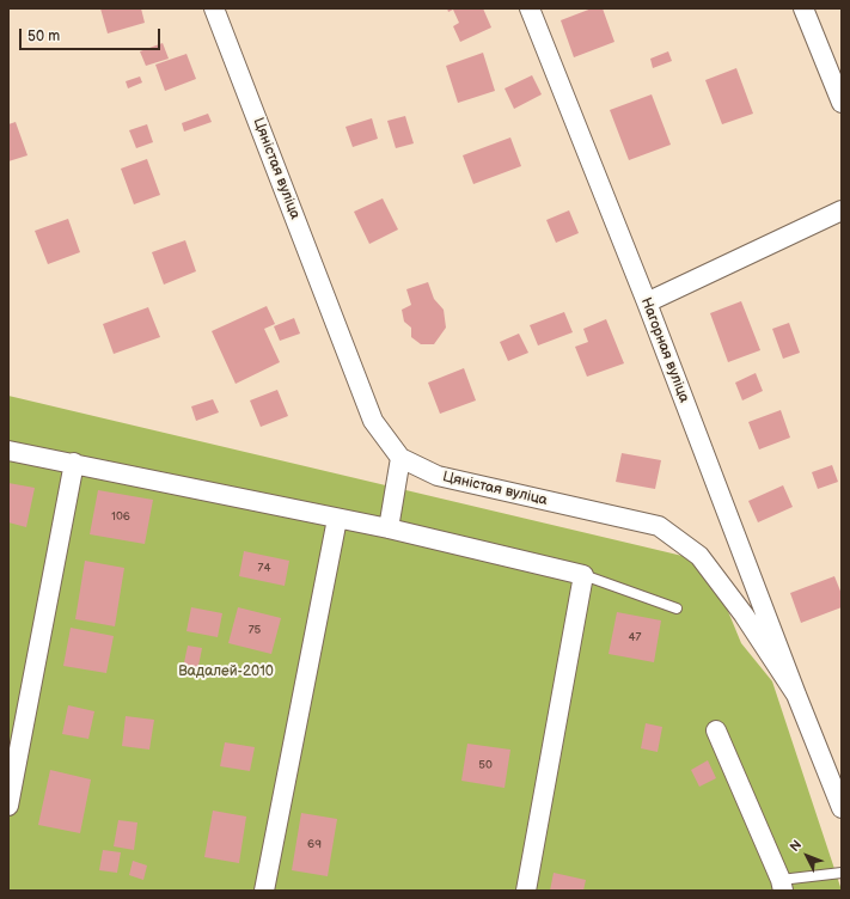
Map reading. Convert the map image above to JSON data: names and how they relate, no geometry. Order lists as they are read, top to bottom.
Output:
{
  "streets": {
    "street": ["Цяністая вуліца", "Нагорная вуліца"]
  },
  "crossings": [
    ["Цяністая вуліца", "Нагорная вуліца"]
  ],
  "parks": ["Вадалей-2010"],
  "house_numbers": [
    "106",
    "74",
    "75",
    "47",
    "50",
    "69"
  ],
  "scale_bar": "50 m",
  "north": "top left"
}
